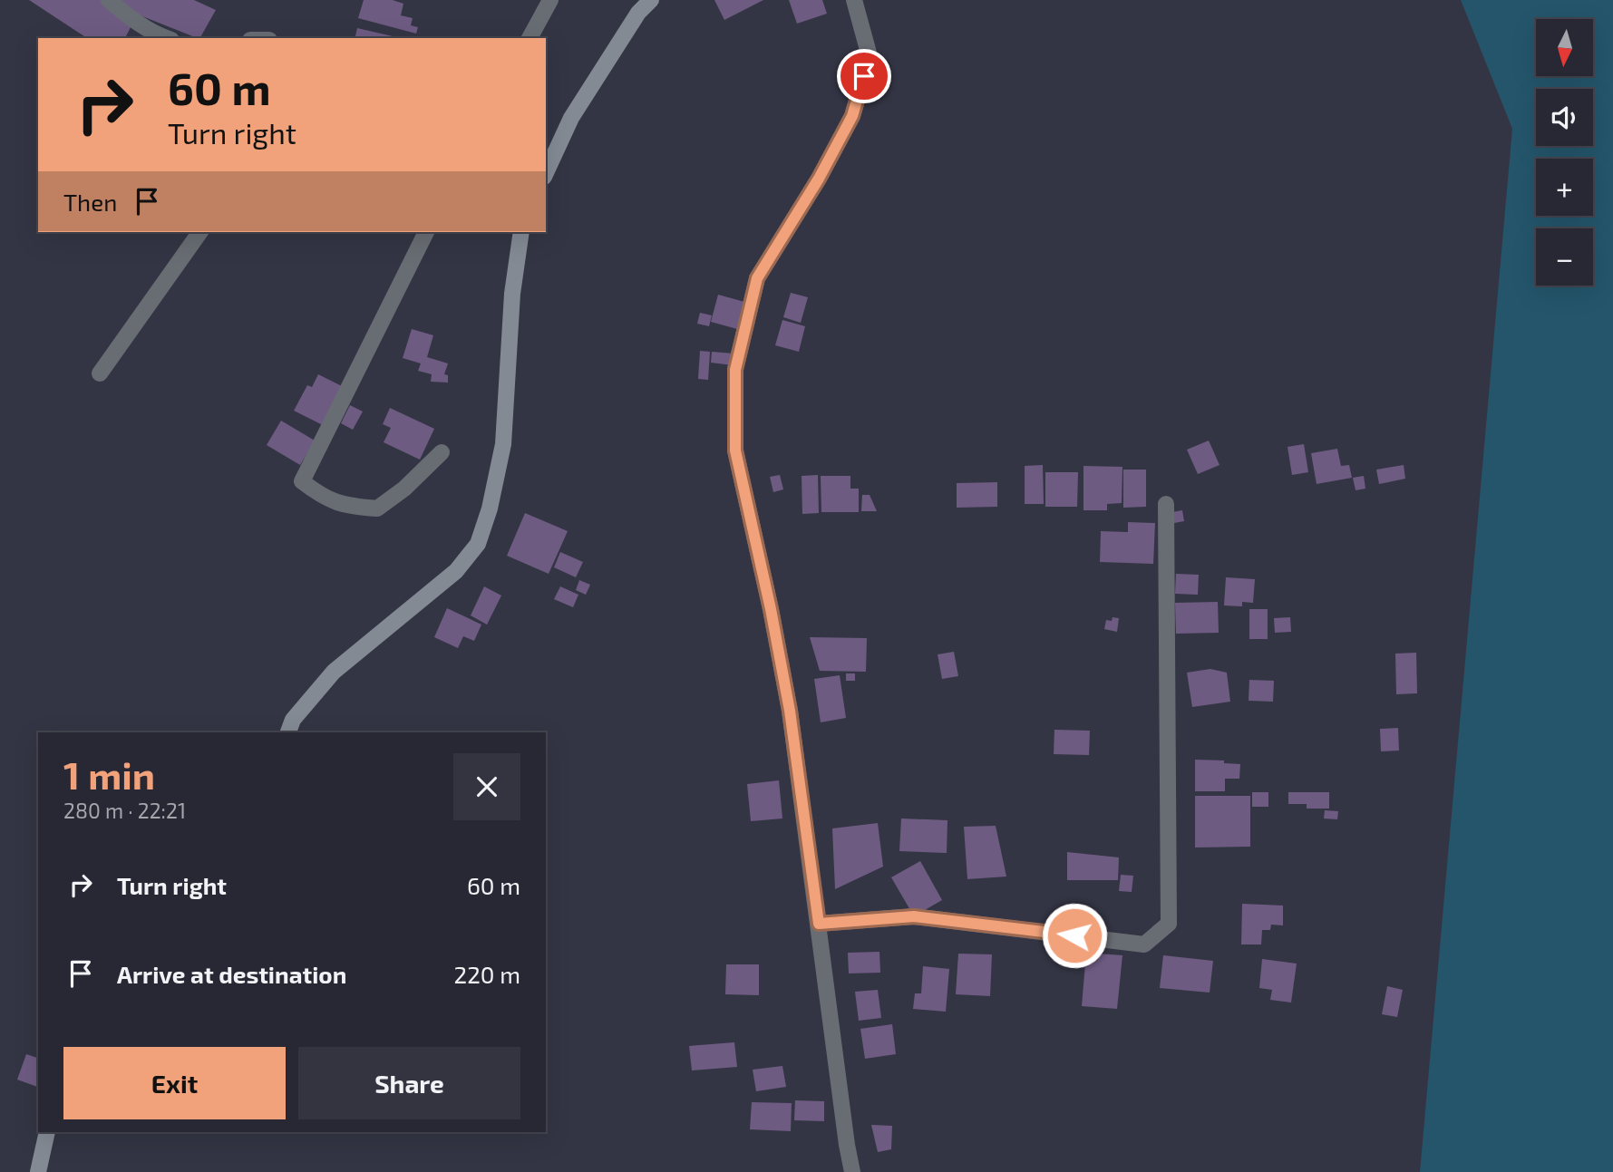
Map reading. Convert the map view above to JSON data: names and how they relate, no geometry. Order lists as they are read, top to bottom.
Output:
{
  "north": "bottom",
  "page": {
    "map_buttons": ["+", "−"],
    "turn": ["60 m", "Turn right"],
    "then": "Then",
    "heading": ["1 min", "280 m · 22:21"],
    "list": [
      {
        "name": "Turn right",
        "value": "60 m"
      },
      {
        "name": "Arrive at destination",
        "value": "220 m"
      }
    ],
    "buttons": ["Exit", "Share"]
  }
}
